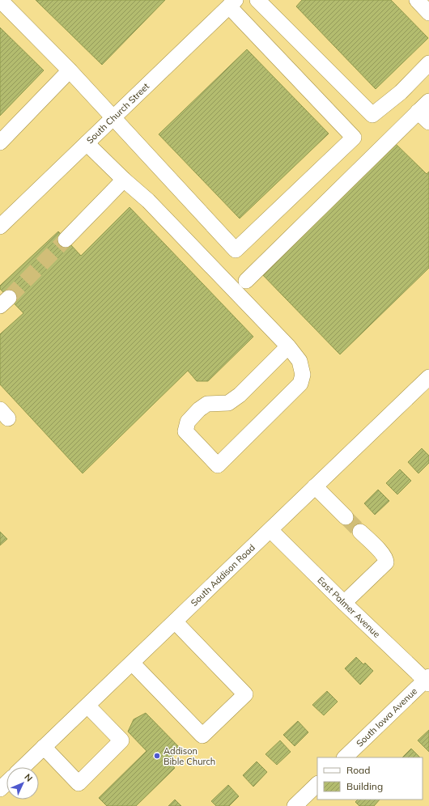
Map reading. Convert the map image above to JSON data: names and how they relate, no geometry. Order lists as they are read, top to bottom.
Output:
{
  "streets": {
    "street": [
      "South Church Street",
      "South Addison Road",
      "East Palmer Avenue",
      "South Iowa Avenue"
    ]
  },
  "crossings": [
    ["South Addison Road", "East Palmer Avenue"],
    ["East Palmer Avenue", "South Iowa Avenue"]
  ],
  "places": ["Addison Bible Church"],
  "legend": ["Road", "Building"],
  "north": "top right"
}
